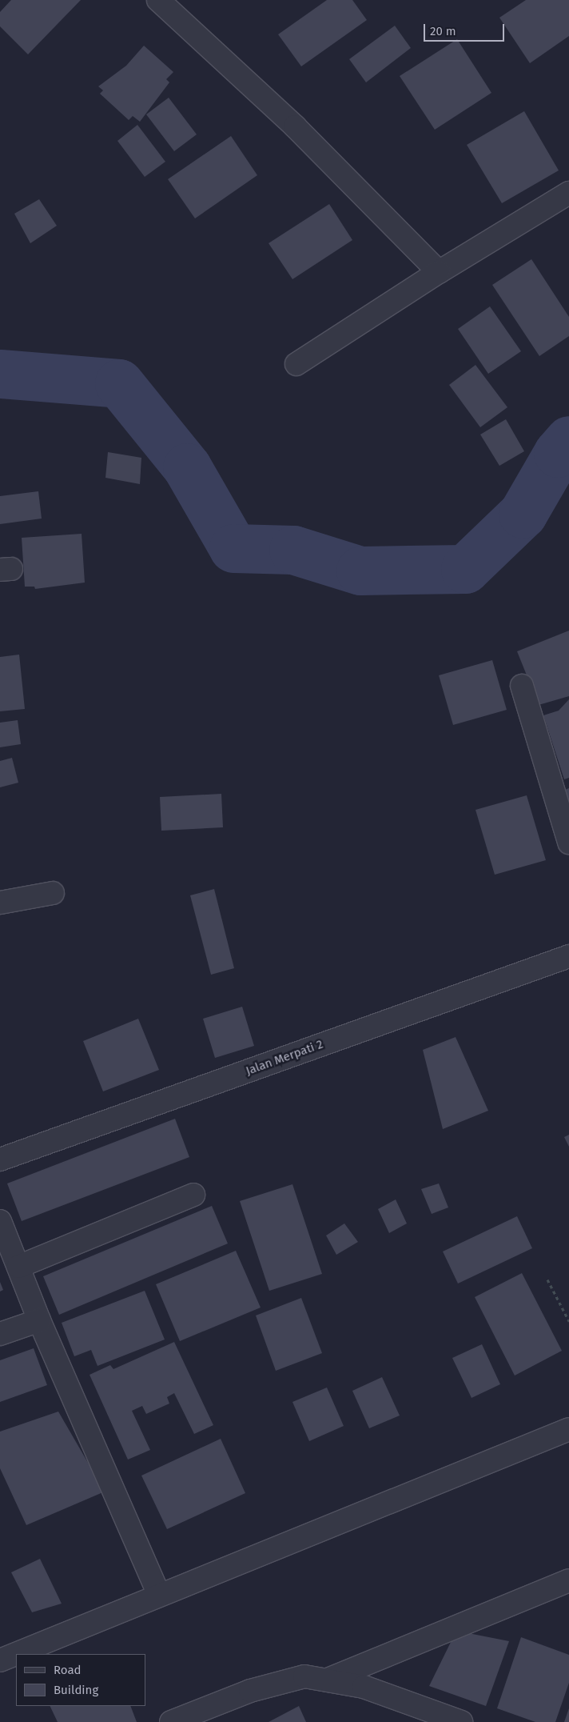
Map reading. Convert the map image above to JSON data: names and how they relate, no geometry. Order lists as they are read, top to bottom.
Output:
{
  "streets": {
    "street": ["Jalan Merpati 2"]
  },
  "legend": ["Road", "Building"],
  "scale_bar": "20 m"
}
